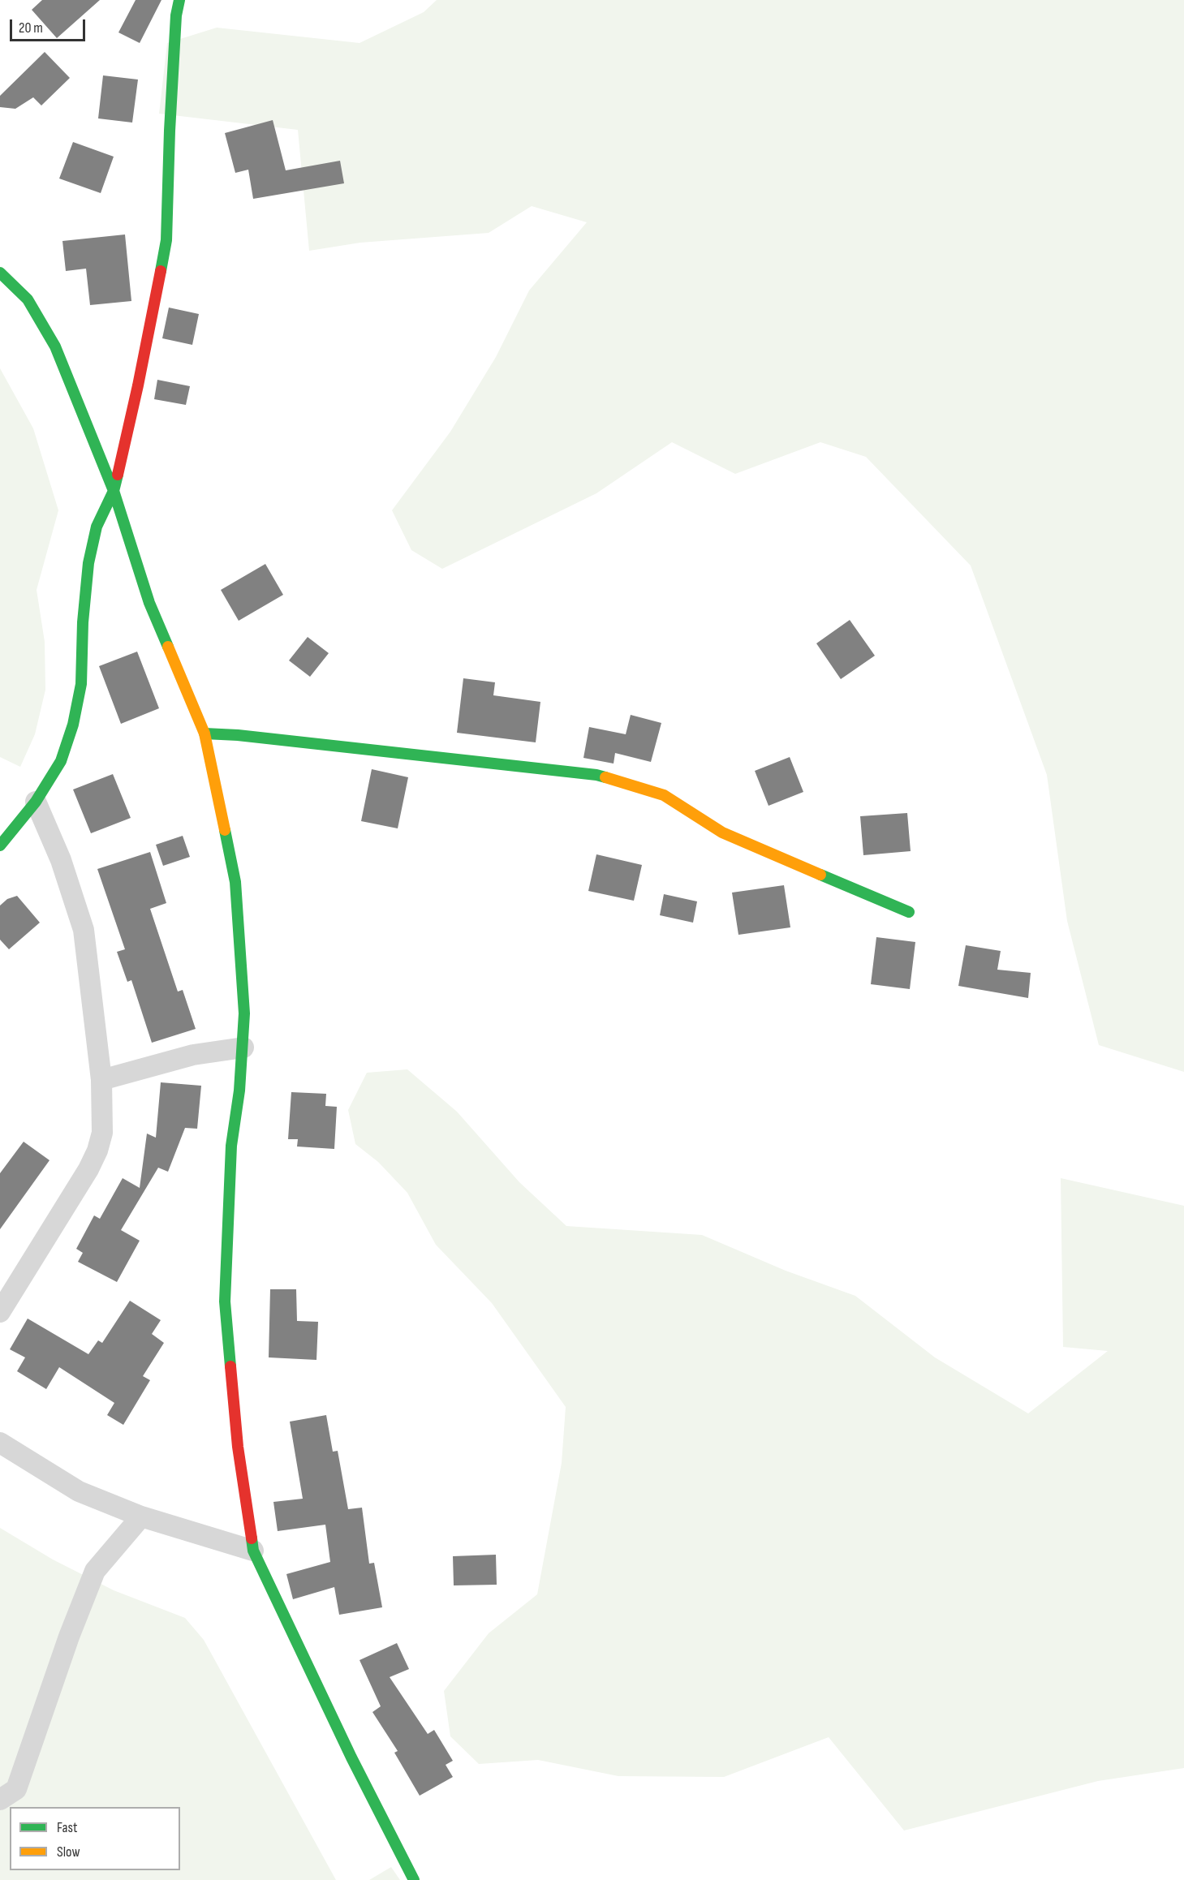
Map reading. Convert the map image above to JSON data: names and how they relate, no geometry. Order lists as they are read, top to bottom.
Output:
{
  "legend": ["Fast", "Slow"],
  "scale_bar": "20 m"
}
